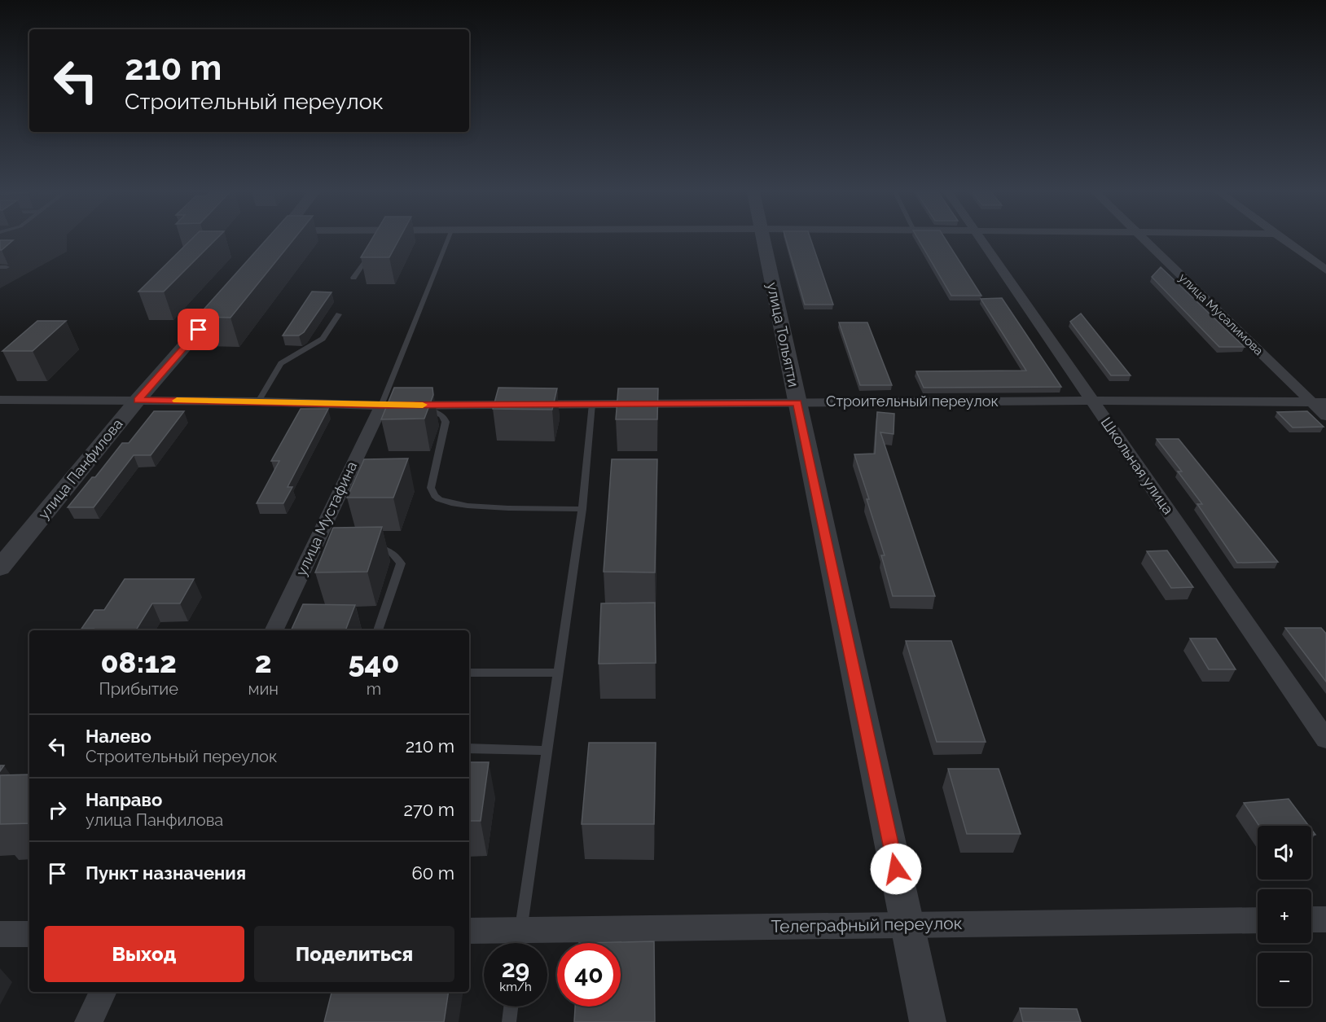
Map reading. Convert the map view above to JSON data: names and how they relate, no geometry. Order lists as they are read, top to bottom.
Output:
{
  "streets": {
    "street": [
      "улица Мусалимова",
      "улица Тольятти",
      "Строительный переулок",
      "Школьная улица",
      "улица Панфилова",
      "улица Мустафина",
      "Телеграфный переулок"
    ]
  },
  "crossings": [
    ["улица Мусалимова", "Строительный переулок"],
    ["улица Тольятти", "Строительный переулок"],
    ["улица Тольятти", "Телеграфный переулок"],
    ["Строительный переулок", "Школьная улица"],
    ["Строительный переулок", "улица Панфилова"],
    ["Строительный переулок", "улица Мустафина"]
  ],
  "page": {
    "turn": ["210 m", "Строительный переулок"],
    "eta": [
      "08:12",
      "Прибытие",
      "2",
      "мин",
      "540",
      "m"
    ],
    "list": [
      {
        "name": "Налево",
        "note": "Строительный переулок",
        "value": "210 m"
      },
      {
        "name": "Направо",
        "note": "улица Панфилова",
        "value": "270 m"
      },
      {
        "name": "Пункт назначения",
        "value": "60 m"
      }
    ],
    "map_buttons": ["+", "−"],
    "buttons": ["Выход", "Поделиться"],
    "speed": "29 km/h",
    "limit": "40"
  }
}
